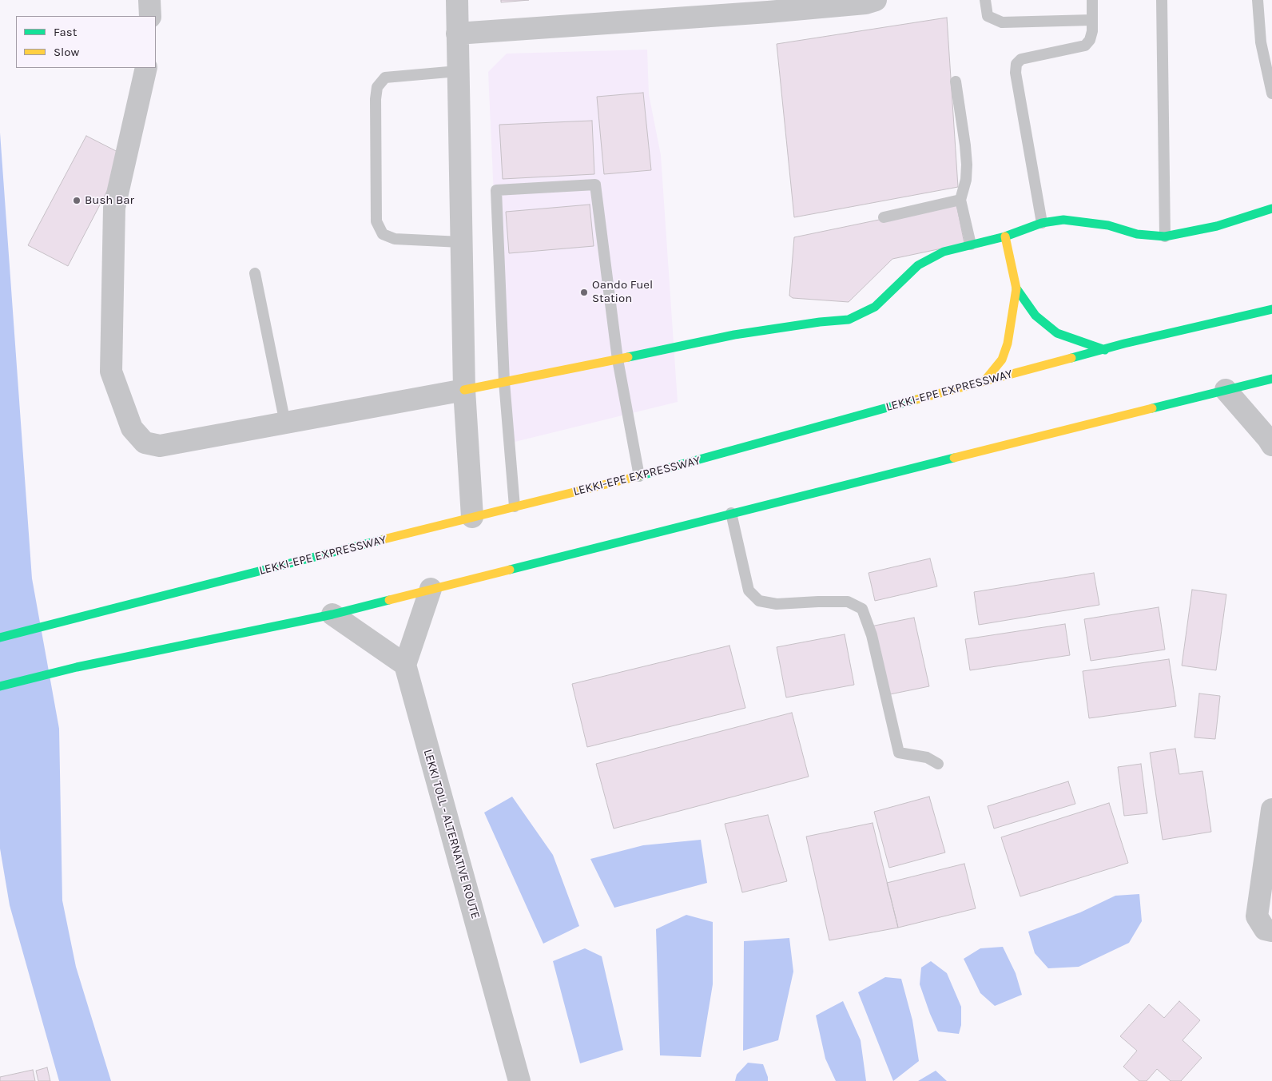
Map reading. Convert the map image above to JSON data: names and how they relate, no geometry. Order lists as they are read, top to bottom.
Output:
{
  "streets": {
    "main road": ["LEKKI-EPE EXPRESSWAY"],
    "street": ["LEKKI TOLL - ALTERNATIVE ROUTE"]
  },
  "places": ["Bush Bar", "Oando Fuel Station"],
  "legend": ["Fast", "Slow"]
}
